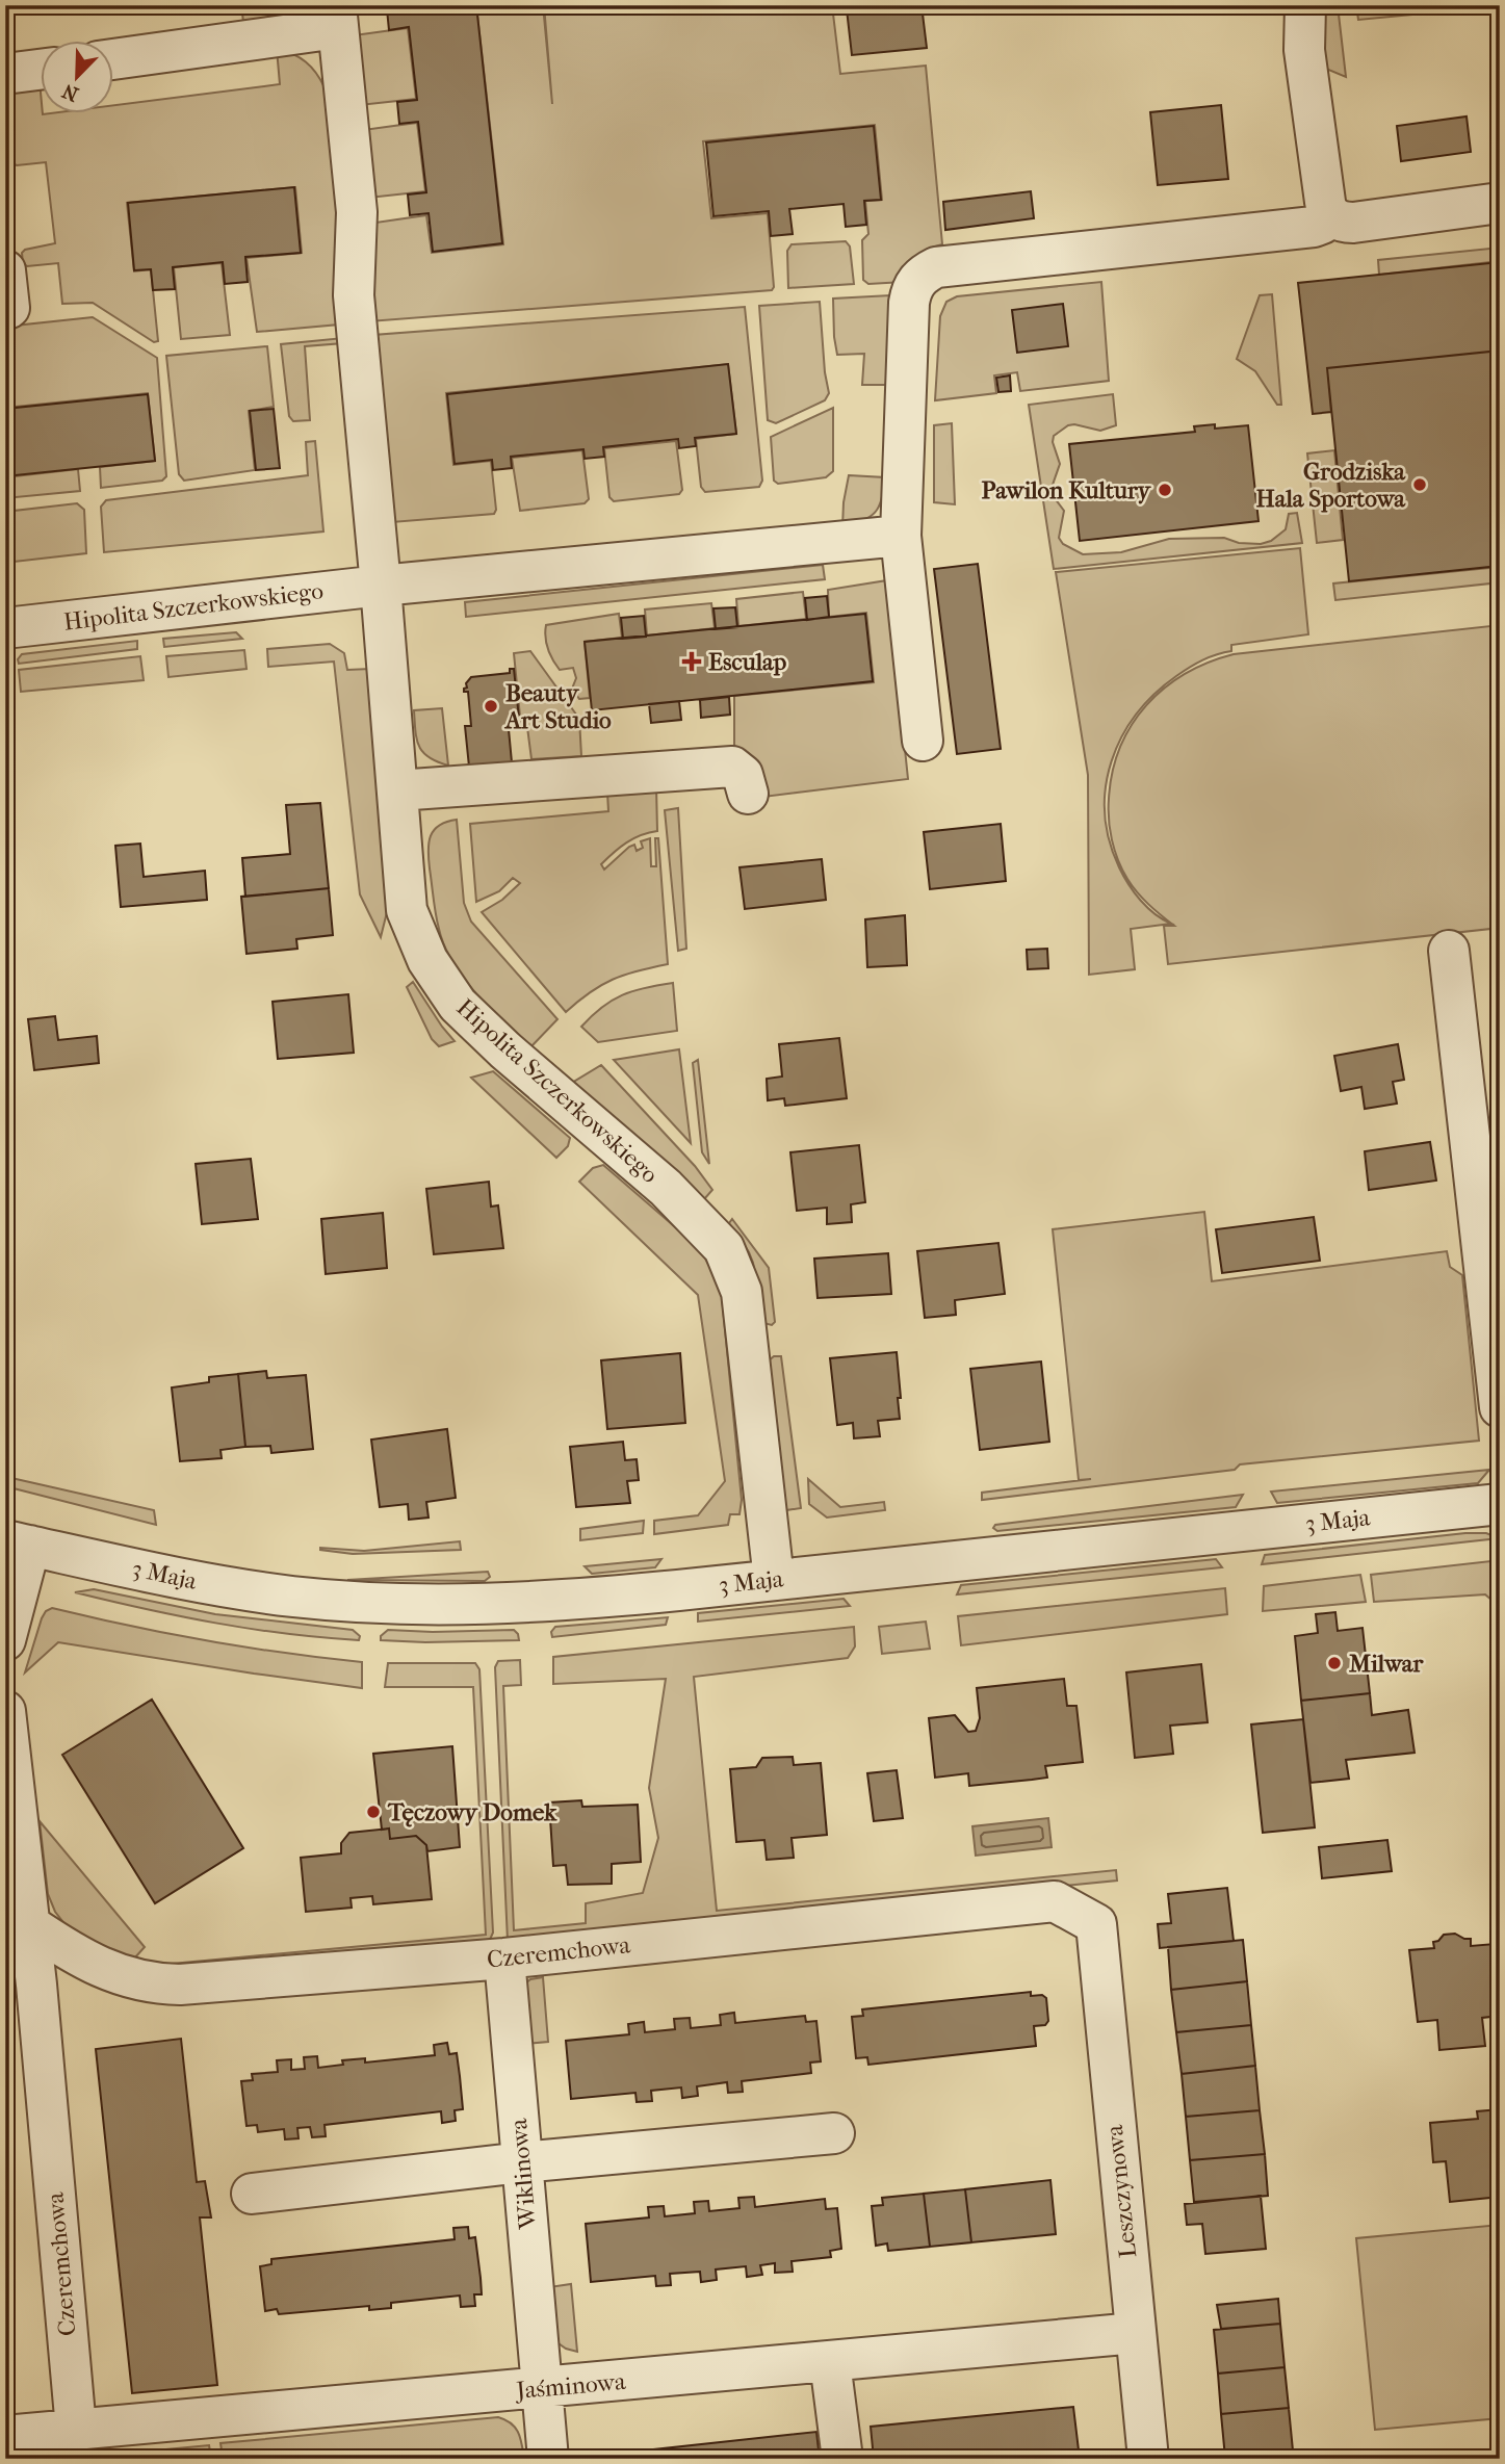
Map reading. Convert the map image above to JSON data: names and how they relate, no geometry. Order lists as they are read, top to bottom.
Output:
{
  "streets": {
    "street": [
      "Hipolita Szczerkowskiego",
      "3 Maja",
      "Czeremchowa",
      "Wiklinowa",
      "Leszczynowa",
      "Jaśminowa"
    ]
  },
  "crossings": [
    ["Hipolita Szczerkowskiego", "3 Maja"],
    ["Czeremchowa", "Wiklinowa"],
    ["Czeremchowa", "Leszczynowa"],
    ["Czeremchowa", "Jaśminowa"],
    ["Wiklinowa", "Jaśminowa"],
    ["Leszczynowa", "Jaśminowa"]
  ],
  "places": {
    "other": [
      "Grodziska Hala Sportowa",
      "Pawilon Kultury",
      "Beauty Art Studio",
      "Milwar",
      "Tęczowy Domek"
    ],
    "health": ["Esculap"]
  },
  "north": "bottom left"
}
